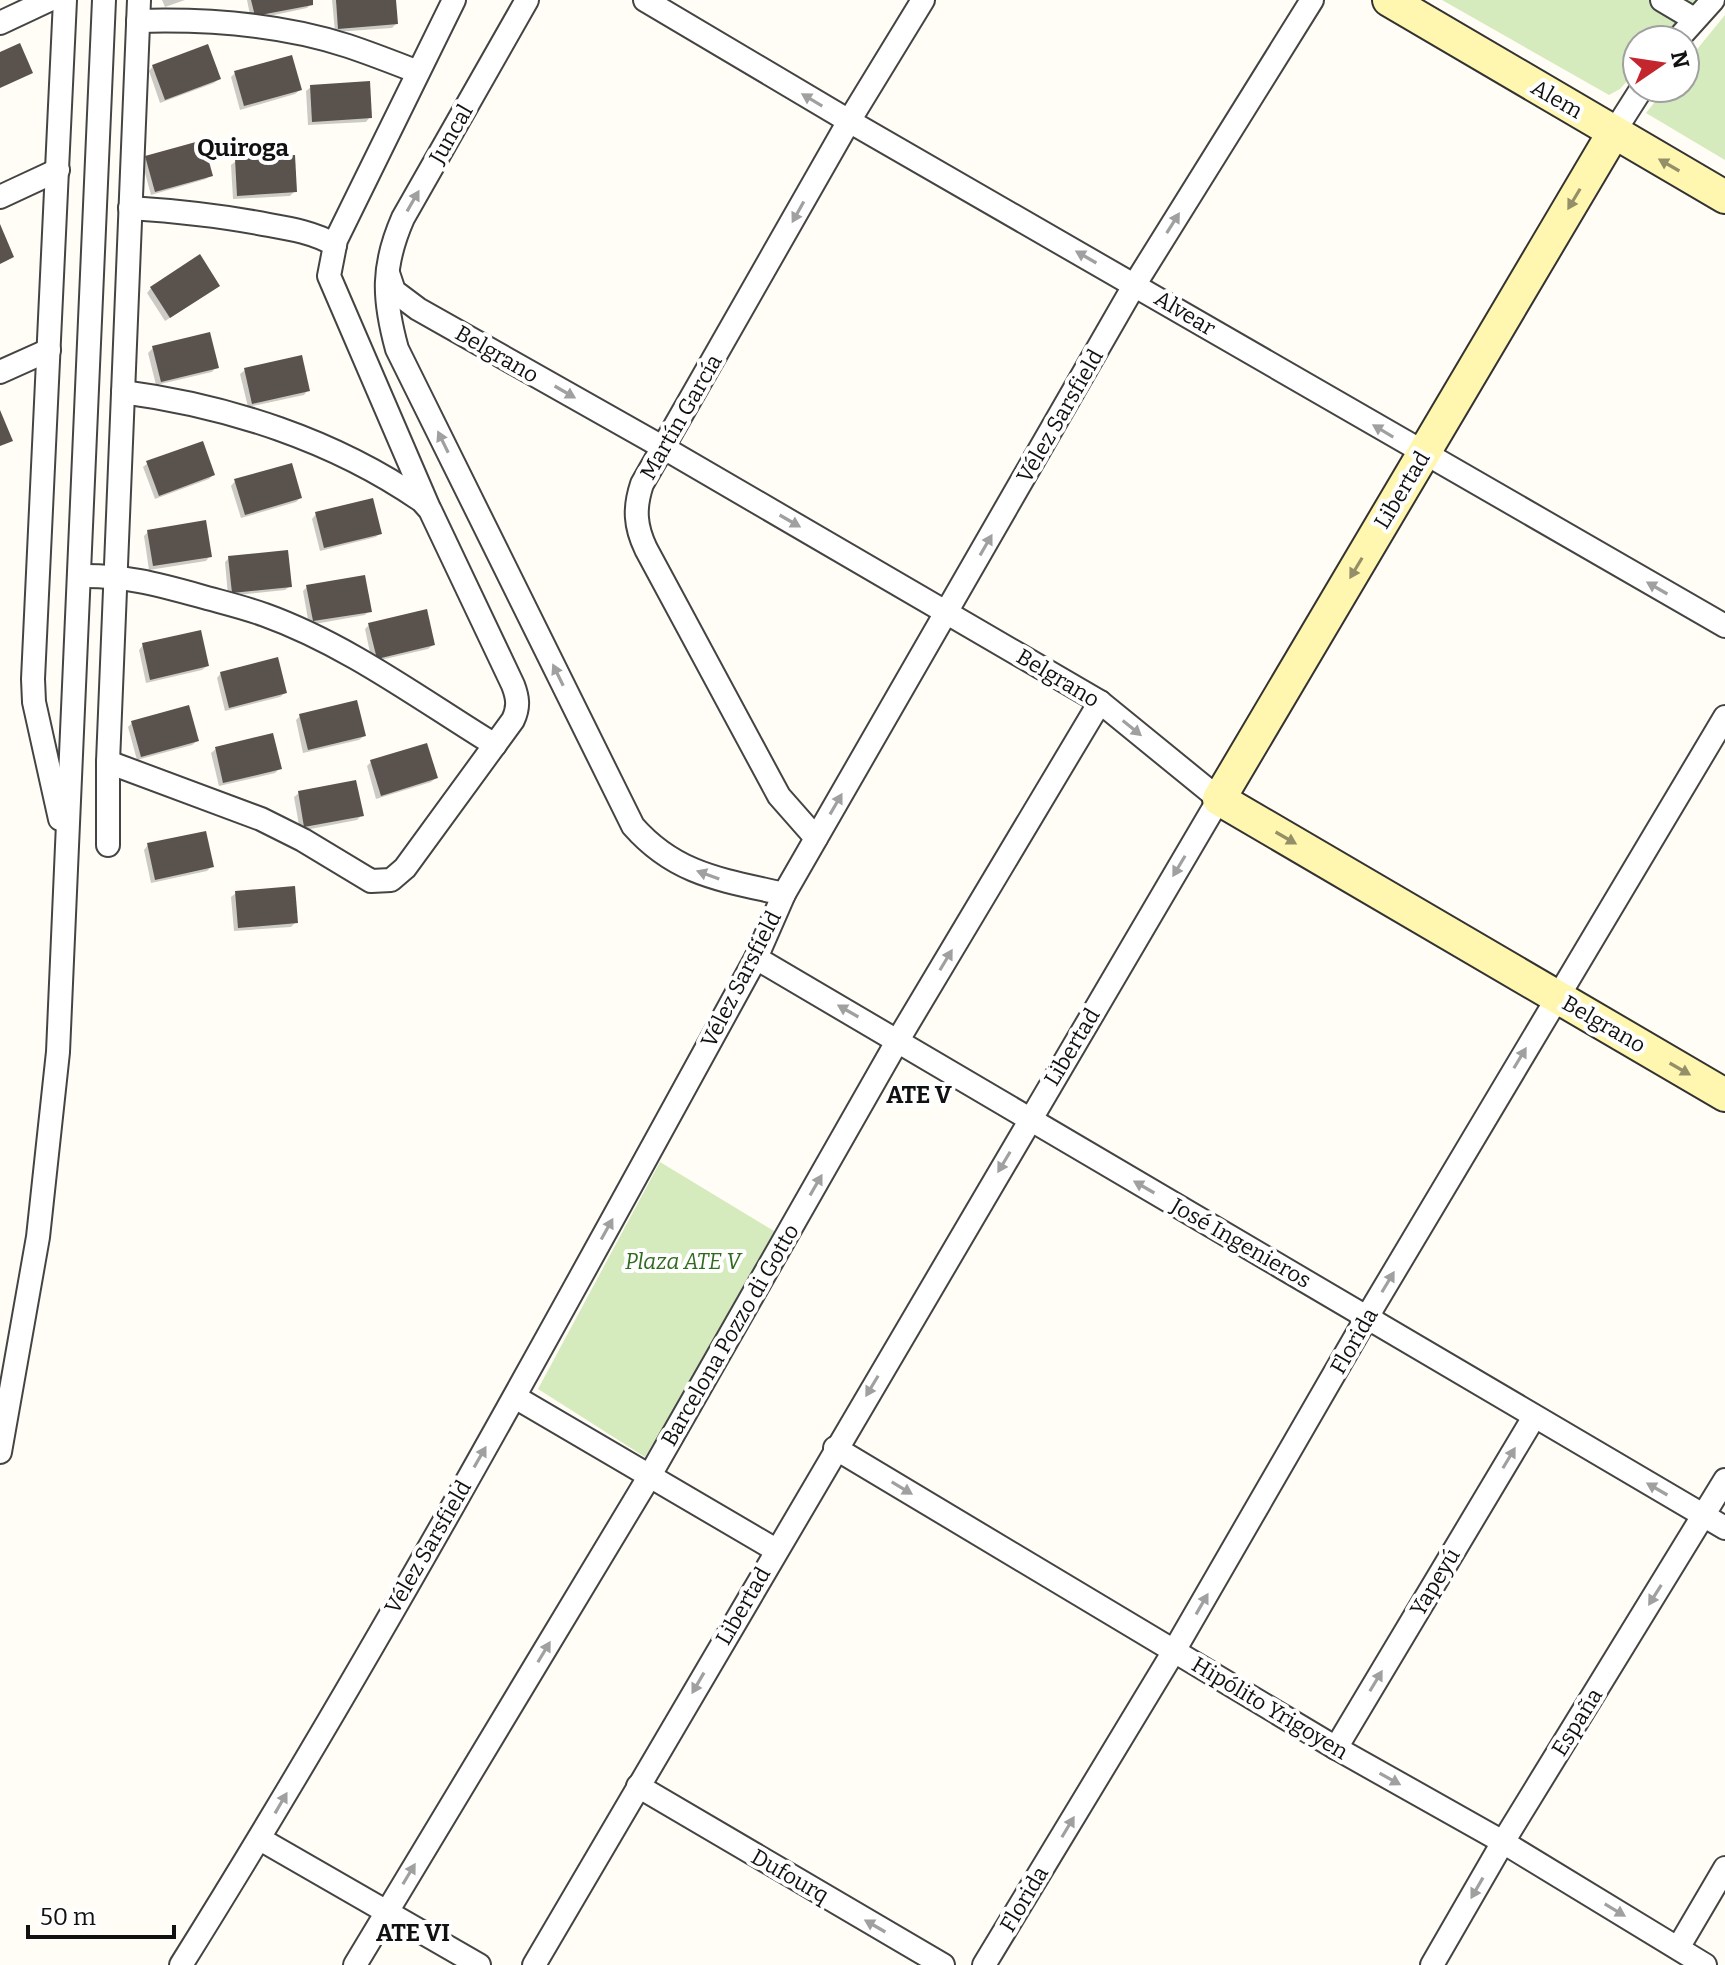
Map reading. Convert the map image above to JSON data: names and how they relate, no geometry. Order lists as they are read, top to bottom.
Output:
{
  "streets": {
    "main road": ["Alem", "Belgrano", "Libertad"],
    "street": [
      "Juncal",
      "Alvear",
      "Vélez Sarsfield",
      "Martín García",
      "José Ingenieros",
      "Barcelona Pozzo di Gotto",
      "Florida",
      "Yapeyú",
      "Hipólito Yrigoyen",
      "España",
      "Dufourq"
    ]
  },
  "crossings": [
    ["Alem", "Libertad"],
    ["Juncal", "Belgrano"],
    ["Juncal", "Vélez Sarsfield"],
    ["Alvear", "Vélez Sarsfield"],
    ["Alvear", "Martín García"],
    ["Alvear", "Libertad"],
    ["Belgrano", "Vélez Sarsfield"],
    ["Belgrano", "Martín García"],
    ["Belgrano", "Libertad"],
    ["Belgrano", "Barcelona Pozzo di Gotto"],
    ["Belgrano", "Florida"],
    ["Vélez Sarsfield", "Martín García"],
    ["Vélez Sarsfield", "José Ingenieros"],
    ["Libertad", "José Ingenieros"],
    ["Libertad", "Hipólito Yrigoyen"],
    ["Libertad", "Dufourq"],
    ["José Ingenieros", "Barcelona Pozzo di Gotto"],
    ["José Ingenieros", "Florida"],
    ["José Ingenieros", "Yapeyú"],
    ["José Ingenieros", "España"],
    ["Florida", "Hipólito Yrigoyen"],
    ["Yapeyú", "Hipólito Yrigoyen"],
    ["Hipólito Yrigoyen", "España"]
  ],
  "one_way": [
    "Alvear",
    "Belgrano",
    "Vélez Sarsfield",
    "Martín García",
    "Libertad",
    "José Ingenieros",
    "Barcelona Pozzo di Gotto",
    "Florida",
    "Yapeyú",
    "Hipólito Yrigoyen",
    "España",
    "Dufourq"
  ],
  "districts": ["Quiroga", "ATE V", "ATE VI"],
  "parks": ["Plaza ATE V"],
  "scale_bar": "50 m",
  "north": "right"
}
